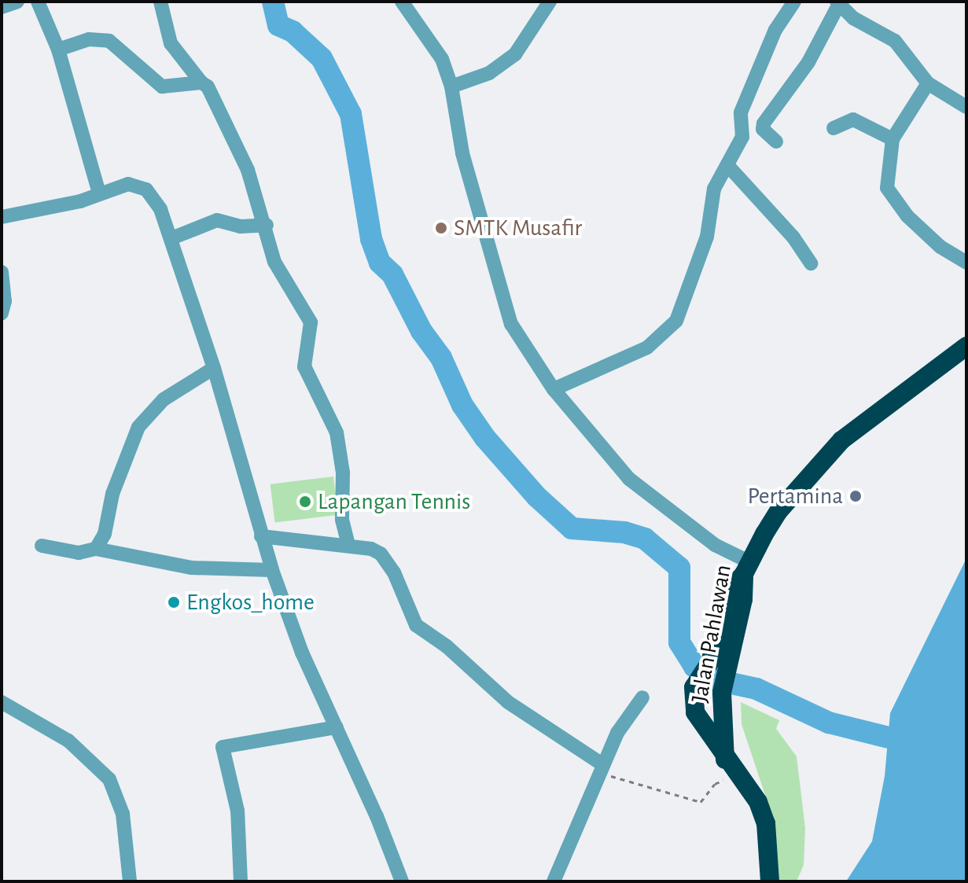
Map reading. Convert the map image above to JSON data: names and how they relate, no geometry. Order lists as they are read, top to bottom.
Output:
{
  "streets": {
    "highway": ["Jalan Pahlawan"]
  },
  "places": [
    "SMTK Musafir",
    "Pertamina",
    "Lapangan Tennis",
    "Engkos_home"
  ]
}
